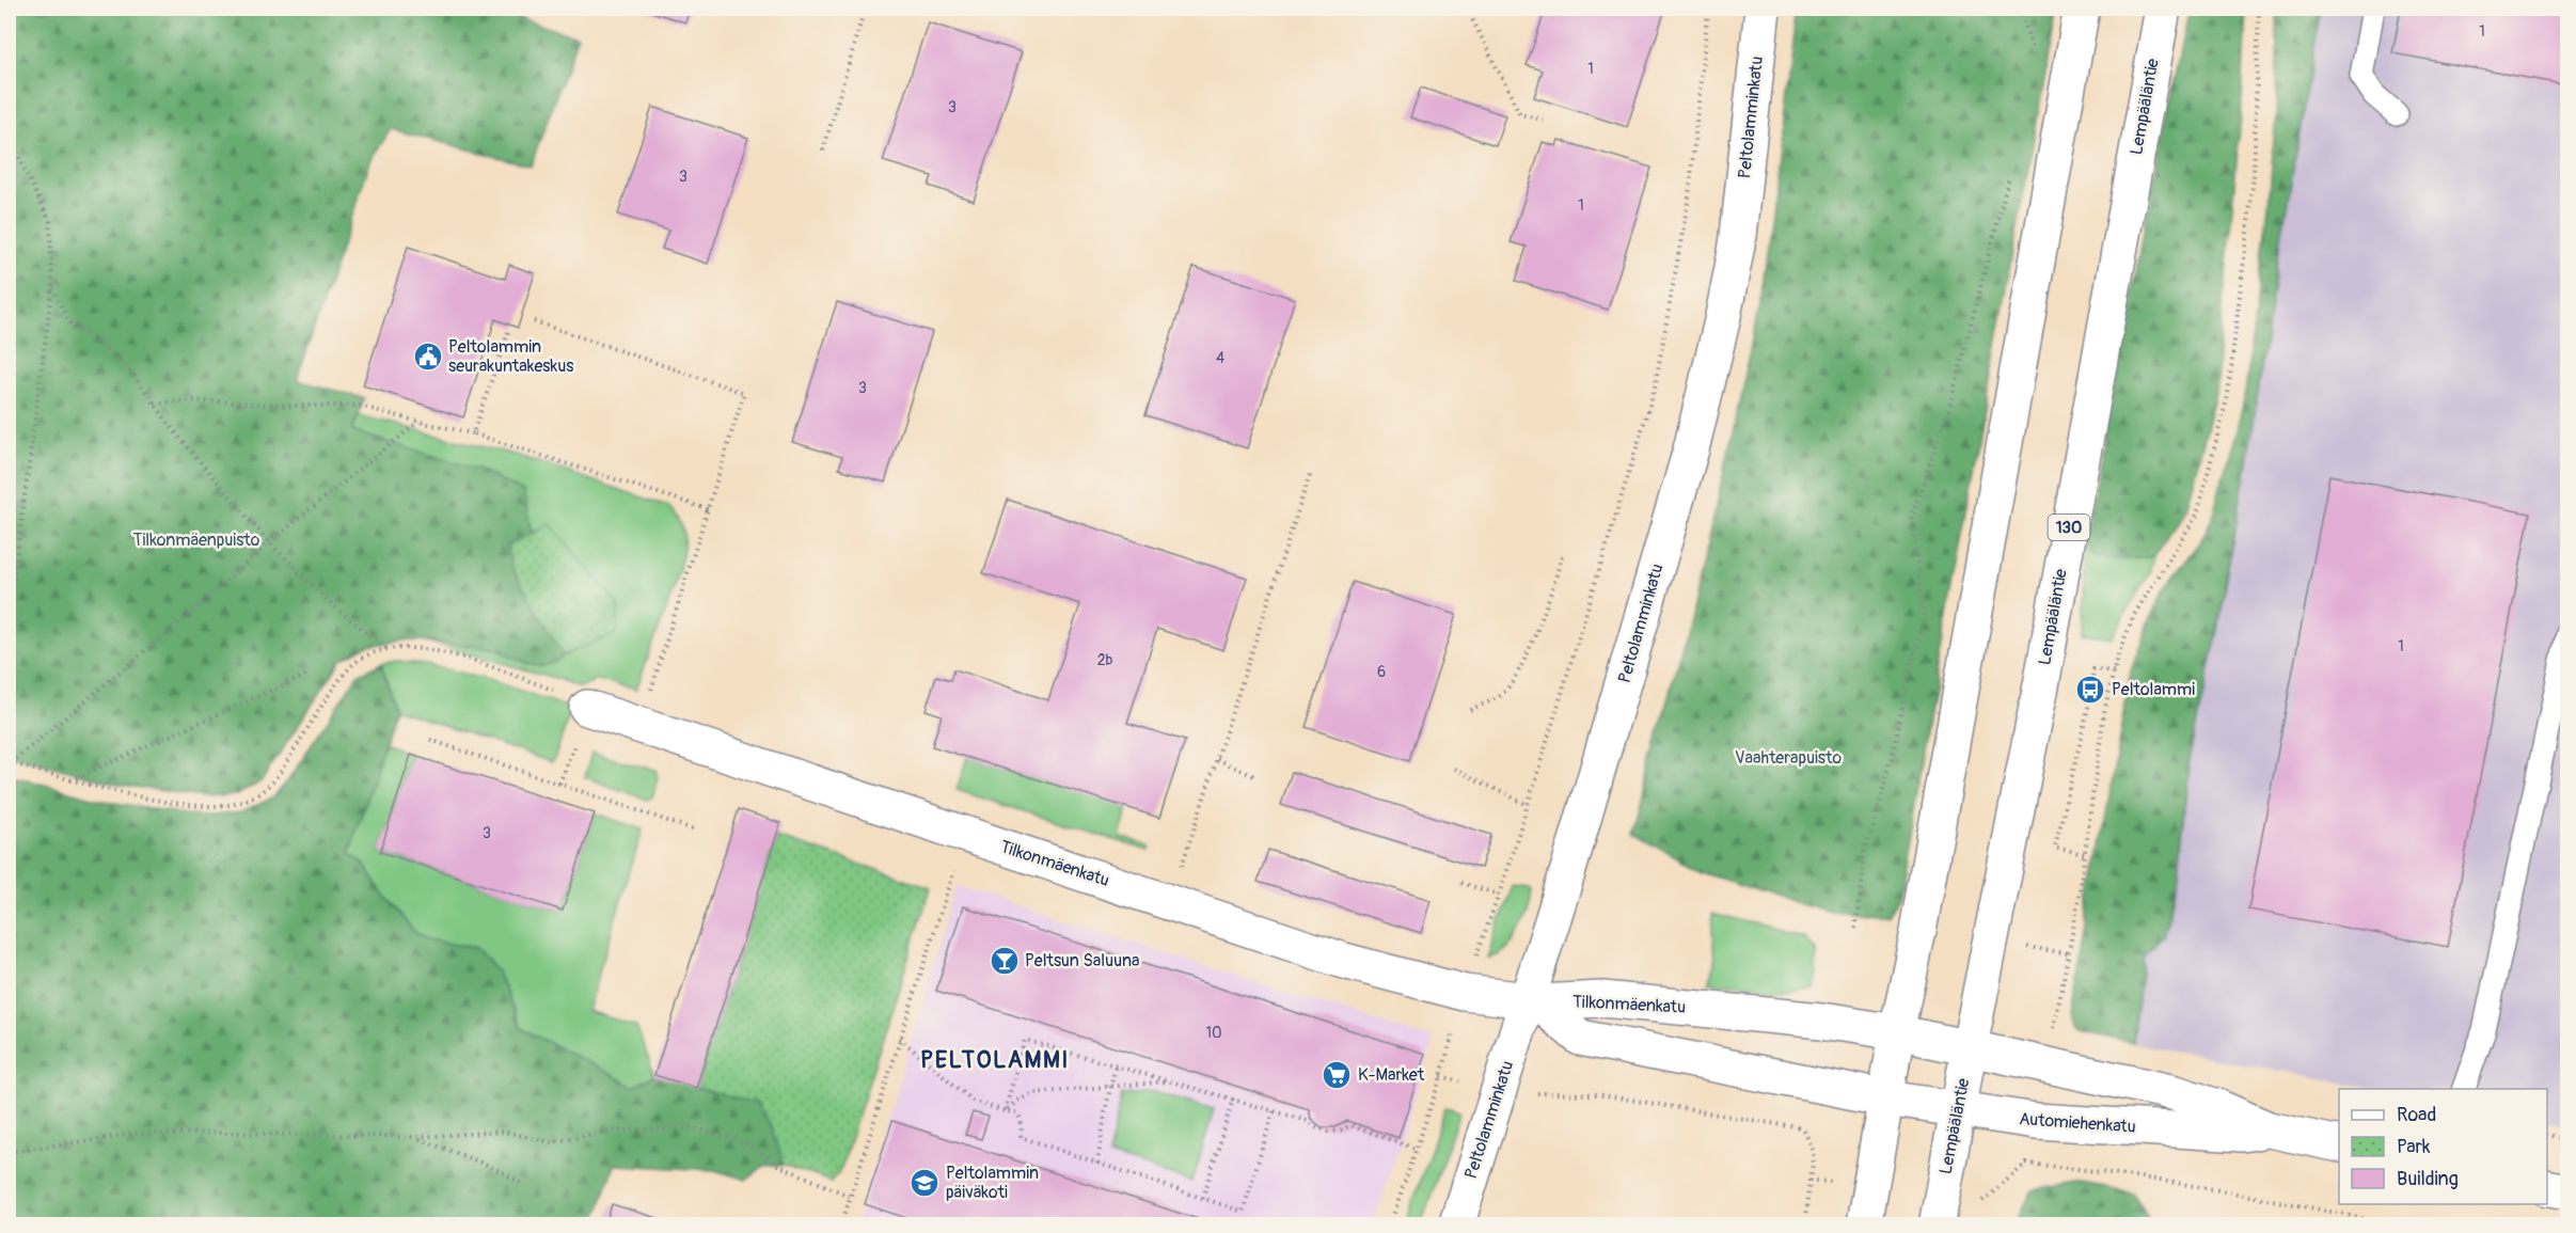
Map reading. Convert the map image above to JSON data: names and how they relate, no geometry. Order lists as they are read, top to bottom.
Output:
{
  "streets": {
    "main road": [
      "Lempääläntie",
      "Peltolamminkatu",
      "130",
      "Tilkonmäenkatu",
      "Automiehenkatu"
    ]
  },
  "crossings": [
    ["Lempääläntie", "Tilkonmäenkatu"],
    ["Lempääläntie", "Automiehenkatu"],
    ["Peltolamminkatu", "Tilkonmäenkatu"],
    ["Tilkonmäenkatu", "Automiehenkatu"]
  ],
  "districts": ["PELTOLAMMI"],
  "parks": ["Tilkonmäenpuisto", "Vaahterapuisto"],
  "places": {
    "public building": ["Peltolammin seurakuntakeskus"],
    "bus stop": ["Peltolammi"],
    "bar": ["Peltsun Saluuna"],
    "supermarket": ["K-Market"],
    "school or university": ["Peltolammin päiväkoti"]
  },
  "house_numbers": [
    "1",
    "1",
    "3",
    "3",
    "1",
    "4",
    "3",
    "1",
    "2b",
    "6",
    "3",
    "10"
  ],
  "legend": ["Road", "Park", "Building"]
}
